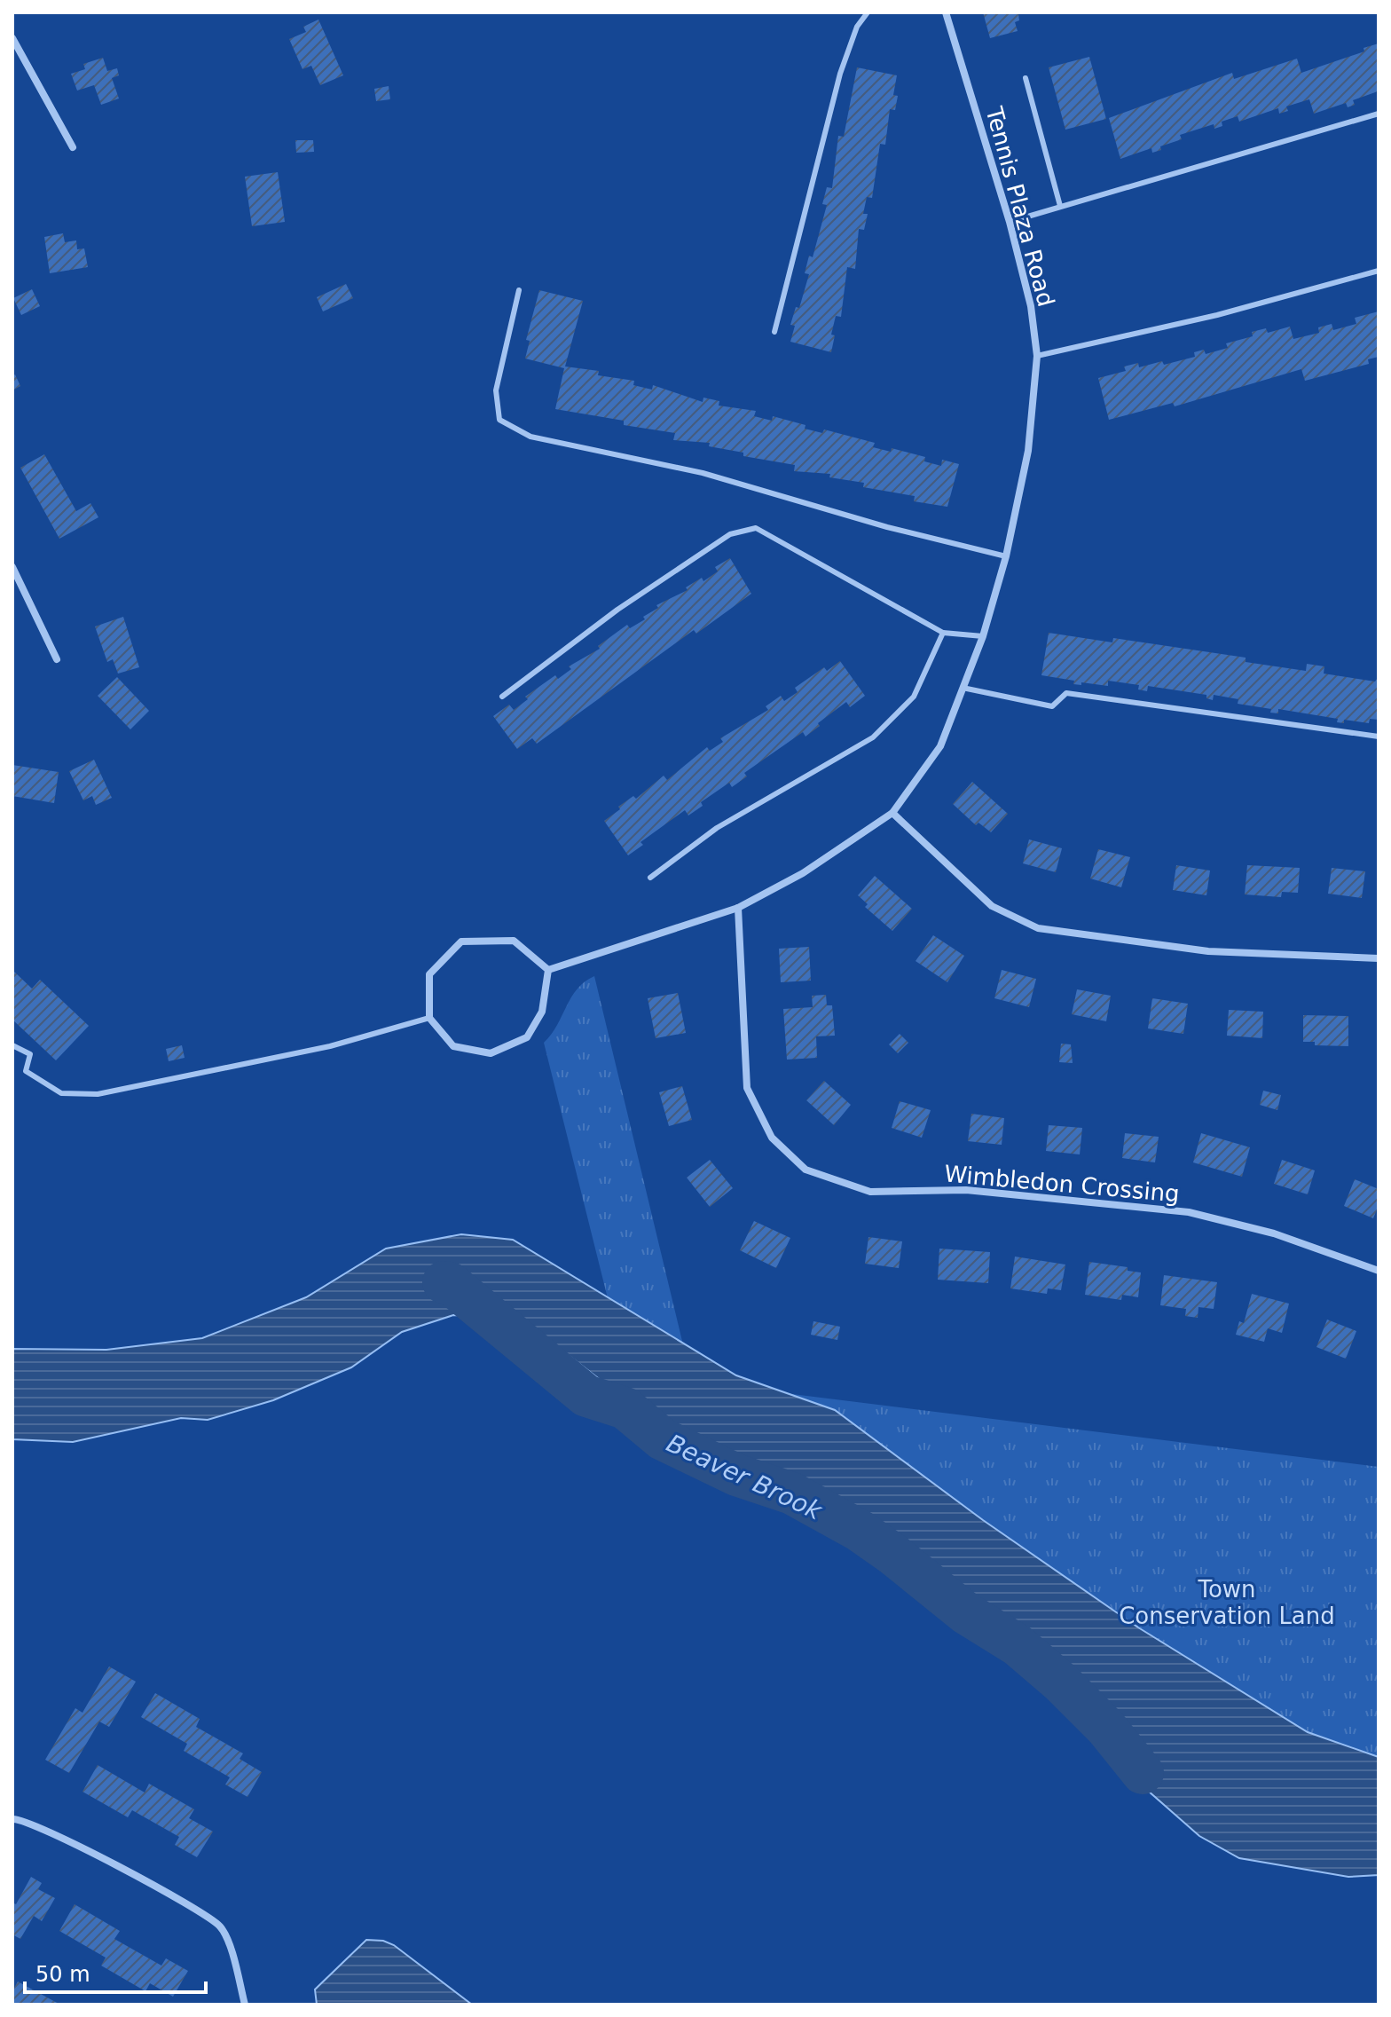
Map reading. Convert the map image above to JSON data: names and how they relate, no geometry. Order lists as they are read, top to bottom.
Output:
{
  "streets": {
    "street": ["Tennis Plaza Road", "Wimbledon Crossing"]
  },
  "crossings": [
    ["Tennis Plaza Road", "Wimbledon Crossing"]
  ],
  "water": ["Beaver Brook"],
  "parks": ["Town Conservation Land"],
  "scale_bar": "50 m"
}
